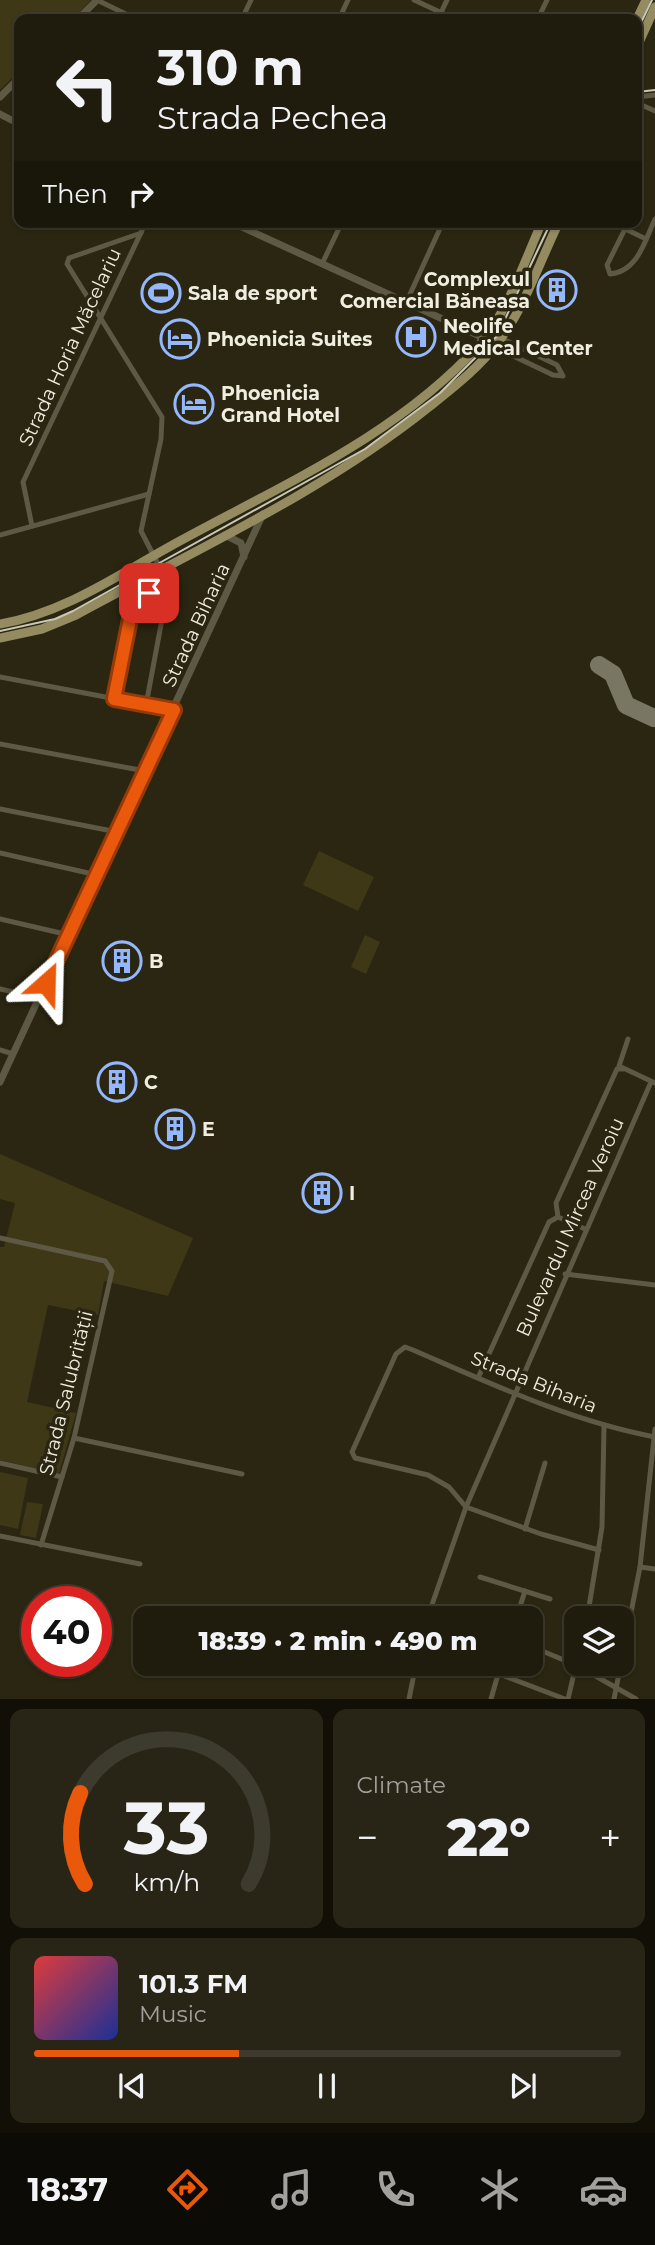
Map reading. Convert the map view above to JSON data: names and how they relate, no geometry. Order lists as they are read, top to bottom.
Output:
{
  "streets": {
    "street": [
      "Strada Horia Măcelariu",
      "Strada Biharia",
      "Bulevardul Mircea Veroiu",
      "Strada Salubrității"
    ]
  },
  "crossings": [
    ["Strada Biharia", "Bulevardul Mircea Veroiu"]
  ],
  "places": {
    "building": [
      "Complexul Comercial Băneasa",
      "B",
      "C",
      "E",
      "I"
    ],
    "sports": ["Sala de sport"],
    "hospital": ["Neolife Medical Center"],
    "hotel": ["Phoenicia Suites", "Phoenicia Grand Hotel"]
  },
  "page": {
    "turn": ["310 m", "Strada Pechea"],
    "then": "Then",
    "limit": "40",
    "trip": "18:39 · 2 min · 490 m",
    "tile": "Climate",
    "heat": ["−", "22°", "+"],
    "song": ["101.3 FM", "Music"],
    "tabs": "18:37",
    "gauge": ["33", "km/h"]
  }
}
